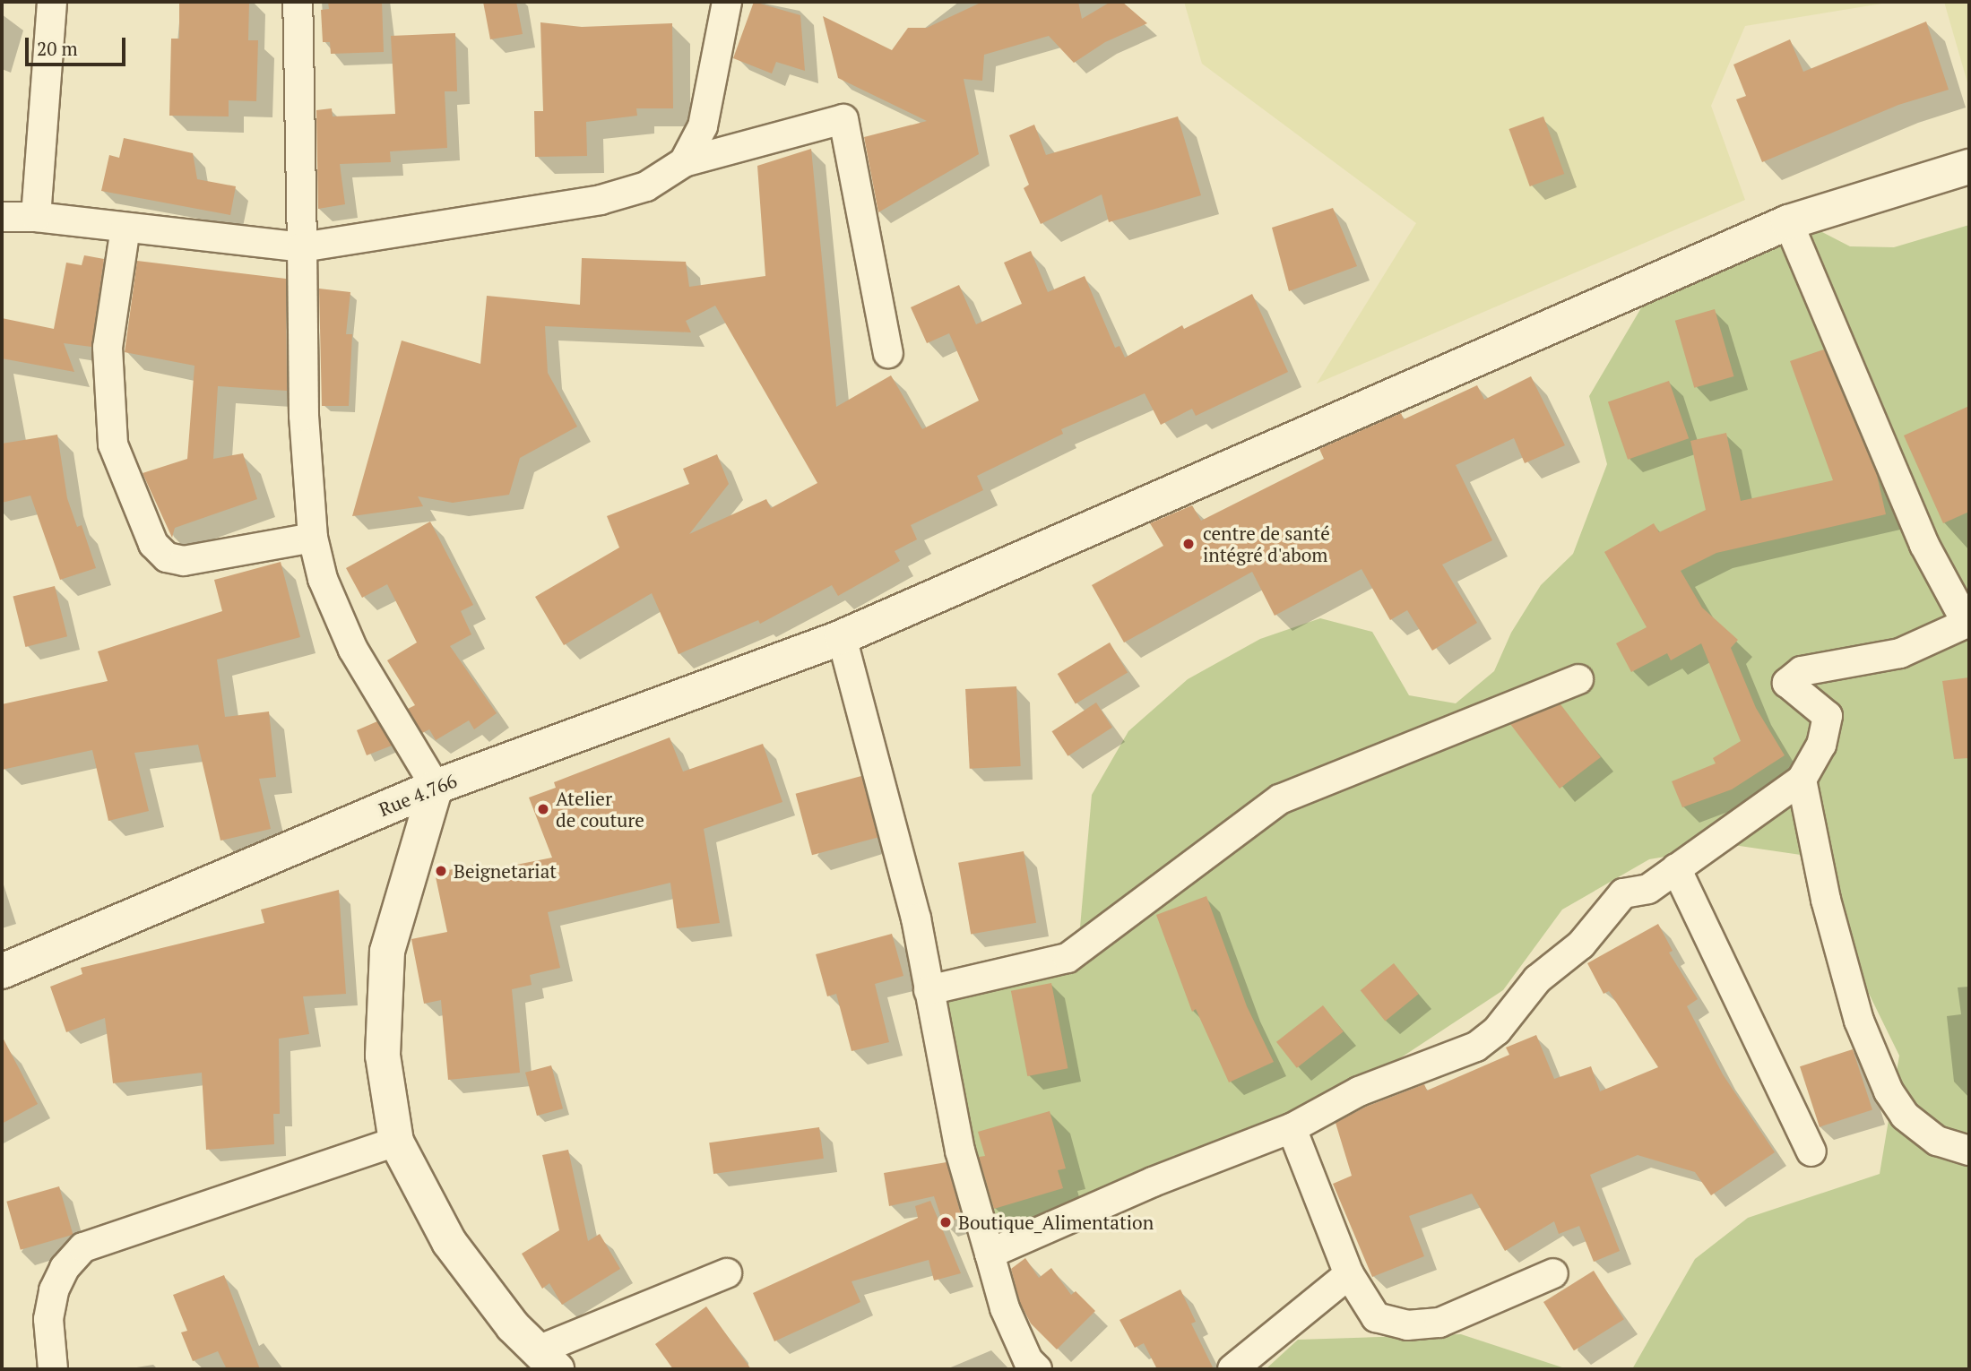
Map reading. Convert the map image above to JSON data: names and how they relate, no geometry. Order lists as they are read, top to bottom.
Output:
{
  "streets": {
    "street": ["Rue 4.766"]
  },
  "places": [
    "centre de santé intégré d'abom",
    "Atelier de couture",
    "Beignetariat",
    "Boutique_Alimentation"
  ],
  "scale_bar": "20 m"
}
